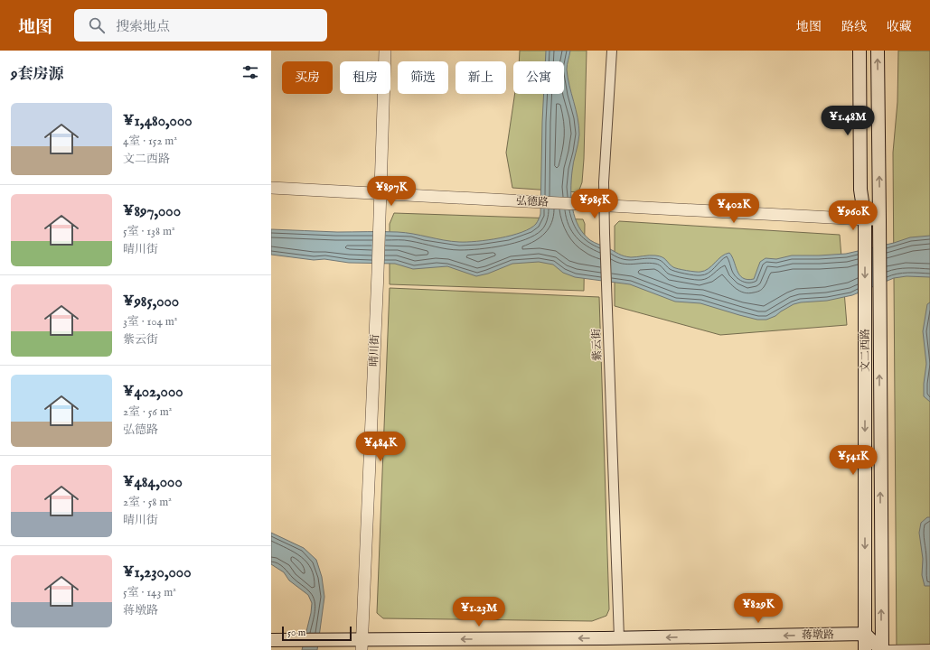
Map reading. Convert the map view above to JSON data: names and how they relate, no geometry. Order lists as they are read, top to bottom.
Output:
{
  "streets": {
    "main road": ["文二西路", "蒋墩路"],
    "street": ["弘德路", "紫云街", "晴川街"]
  },
  "crossings": [
    ["弘德路", "紫云街"],
    ["弘德路", "晴川街"],
    ["弘德路", "文二西路"],
    ["紫云街", "蒋墩路"],
    ["晴川街", "蒋墩路"],
    ["文二西路", "蒋墩路"]
  ],
  "one_way": ["蒋墩路"],
  "scale_bar": "50 m",
  "page": {
    "header": "地图",
    "search": "搜索地点",
    "nav": ["地图", "路线", "收藏"],
    "heading": "9套房源",
    "chip": [
      "买房",
      "租房",
      "筛选",
      "新上",
      "公寓"
    ],
    "list": [
      {
        "name": "¥1,480,000",
        "note": "4室 · 152 m² · 文二西路"
      },
      {
        "name": "¥897,000",
        "note": "5室 · 138 m² · 晴川街"
      },
      {
        "name": "¥985,000",
        "note": "3室 · 104 m² · 紫云街"
      },
      {
        "name": "¥402,000",
        "note": "2室 · 56 m² · 弘德路"
      },
      {
        "name": "¥484,000",
        "note": "2室 · 58 m² · 晴川街"
      },
      {
        "name": "¥1,230,000",
        "note": "5室 · 143 m² · 蒋墩路"
      }
    ],
    "price": [
      "¥1.48M",
      "¥897K",
      "¥985K",
      "¥402K",
      "¥960K",
      "¥484K",
      "¥541K",
      "¥829K",
      "¥1.23M"
    ],
    "scale": "50 m"
  }
}
